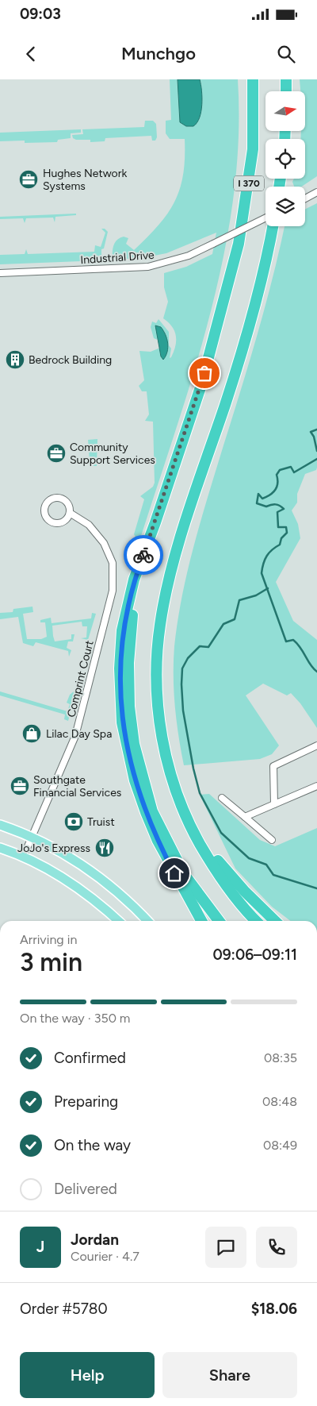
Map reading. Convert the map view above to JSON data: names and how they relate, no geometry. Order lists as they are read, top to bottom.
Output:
{
  "streets": {
    "highway": ["I 370"],
    "street": ["Industrial Drive", "Comprint Court"]
  },
  "places": {
    "office": ["Hughes Network Systems", "Community Support Services", "Southgate Financial Services"],
    "building": ["Bedrock Building"],
    "shop": ["Lilac Day Spa"],
    "bank": ["Truist"],
    "restaurant": ["JoJo's Express"]
  },
  "north": "right",
  "page": {
    "status": "09:03",
    "header": "Munchgo",
    "heading": ["3 min", "Arriving in", "09:06–09:11"],
    "panel": [
      "Jordan",
      "Courier · 4.7",
      "Order #5780",
      "$18.06"
    ],
    "bar": "On the way · 350 m",
    "list": [
      ["Confirmed", "08:35"],
      ["Preparing", "08:48"],
      ["On the way", "08:49"],
      "Delivered"
    ],
    "round": "J",
    "buttons": ["Help", "Share"]
  }
}
